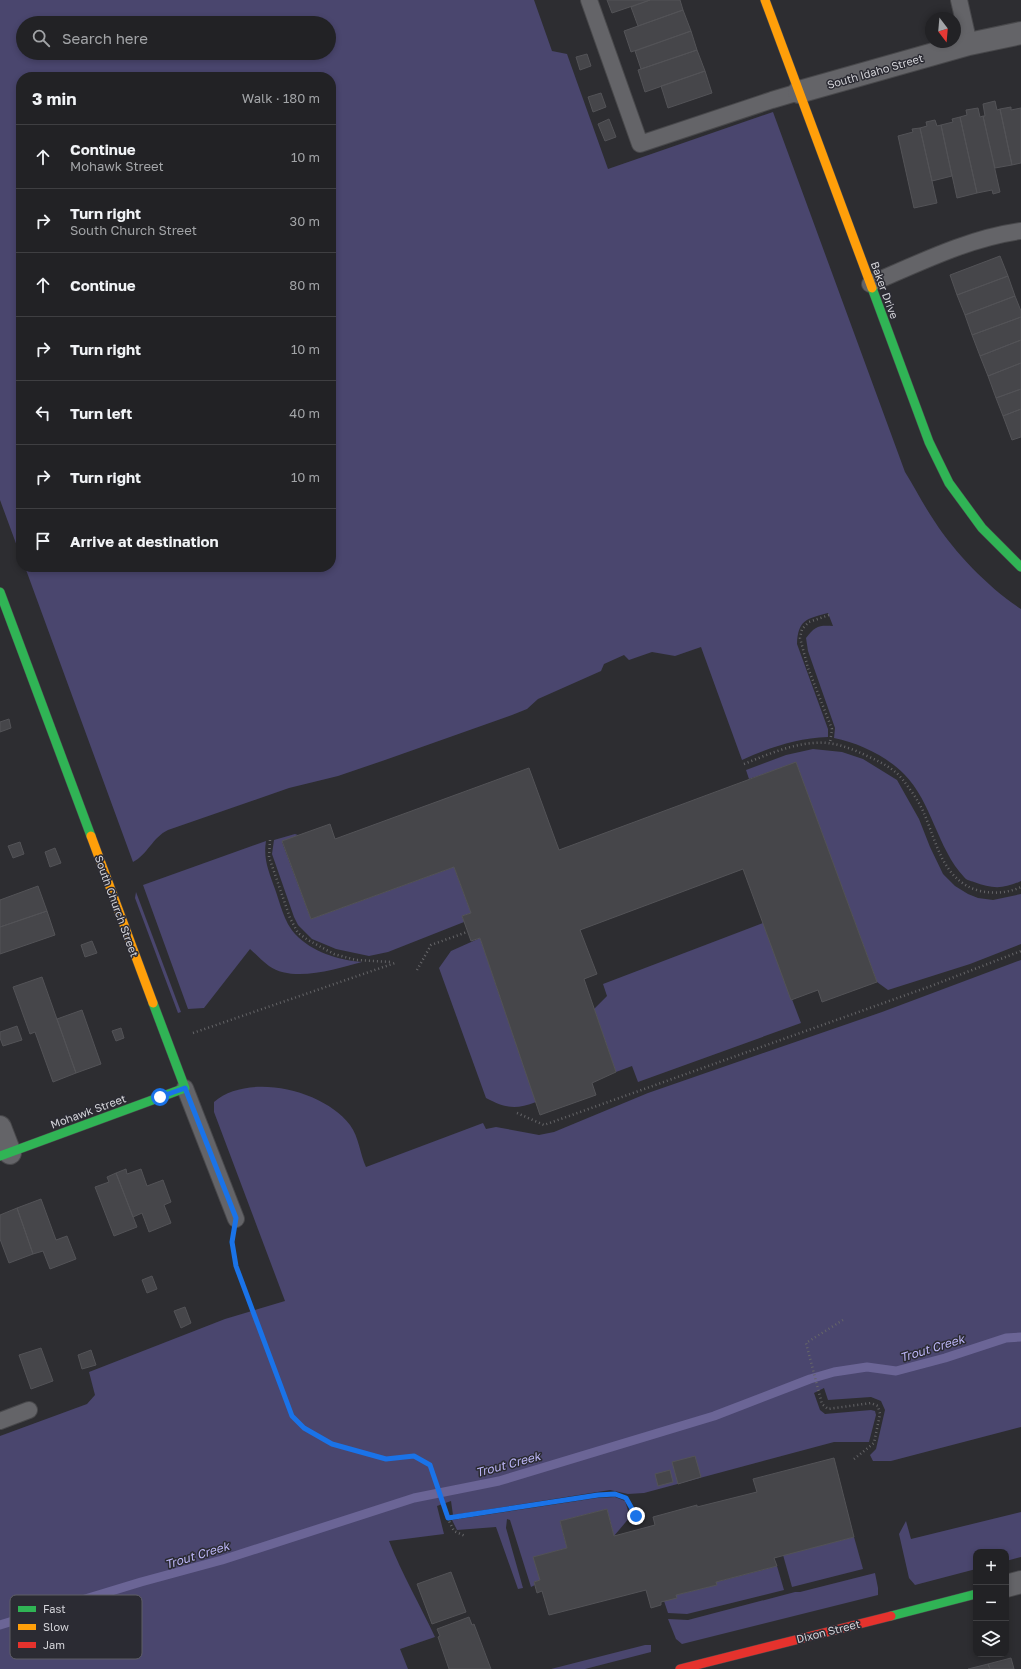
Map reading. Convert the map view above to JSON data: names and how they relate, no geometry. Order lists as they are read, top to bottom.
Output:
{
  "streets": {
    "street": [
      "South Idaho Street",
      "Baker Drive",
      "South Church Street",
      "Mohawk Street",
      "Dixon Street"
    ]
  },
  "crossings": [
    ["South Idaho Street", "Baker Drive"],
    ["South Church Street", "Mohawk Street"]
  ],
  "water": ["Trout Creek"],
  "legend": ["Fast", "Slow", "Jam"],
  "north": "bottom",
  "page": {
    "search": "Search here",
    "heading": ["3 min", "Walk · 180 m"],
    "list": [
      ["Continue", "Mohawk Street", "10 m"],
      ["Turn right", "South Church Street", "30 m"],
      ["Continue", "80 m"],
      ["Turn right", "10 m"],
      ["Turn left", "40 m"],
      ["Turn right", "10 m"],
      "Arrive at destination"
    ],
    "map_buttons": ["+", "−"]
  }
}
